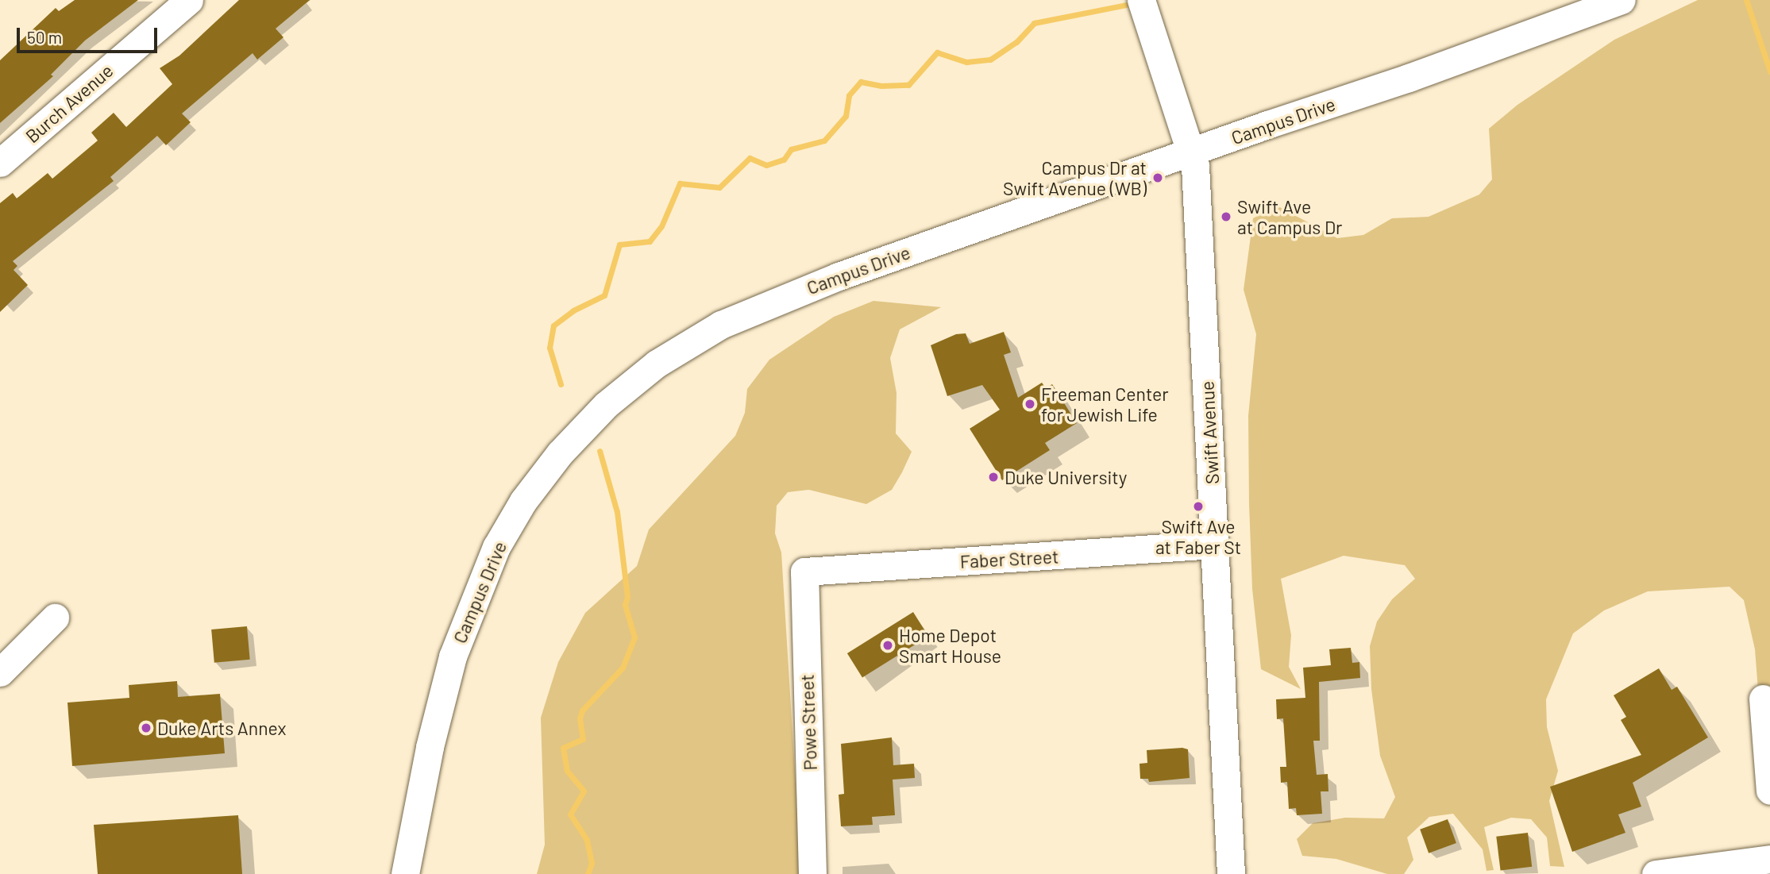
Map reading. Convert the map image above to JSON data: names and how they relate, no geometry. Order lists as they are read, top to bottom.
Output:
{
  "streets": {
    "street": [
      "Burch Avenue",
      "Campus Drive",
      "Swift Avenue",
      "Faber Street",
      "Powe Street"
    ]
  },
  "crossings": [
    ["Campus Drive", "Swift Avenue"],
    ["Swift Avenue", "Faber Street"],
    ["Faber Street", "Powe Street"]
  ],
  "places": [
    "Campus Dr at Swift Avenue (WB)",
    "Swift Ave at Campus Dr",
    "Freeman Center for Jewish Life",
    "Duke University",
    "Swift Ave at Faber St",
    "Home Depot Smart House",
    "Duke Arts Annex"
  ],
  "scale_bar": "50 m"
}
